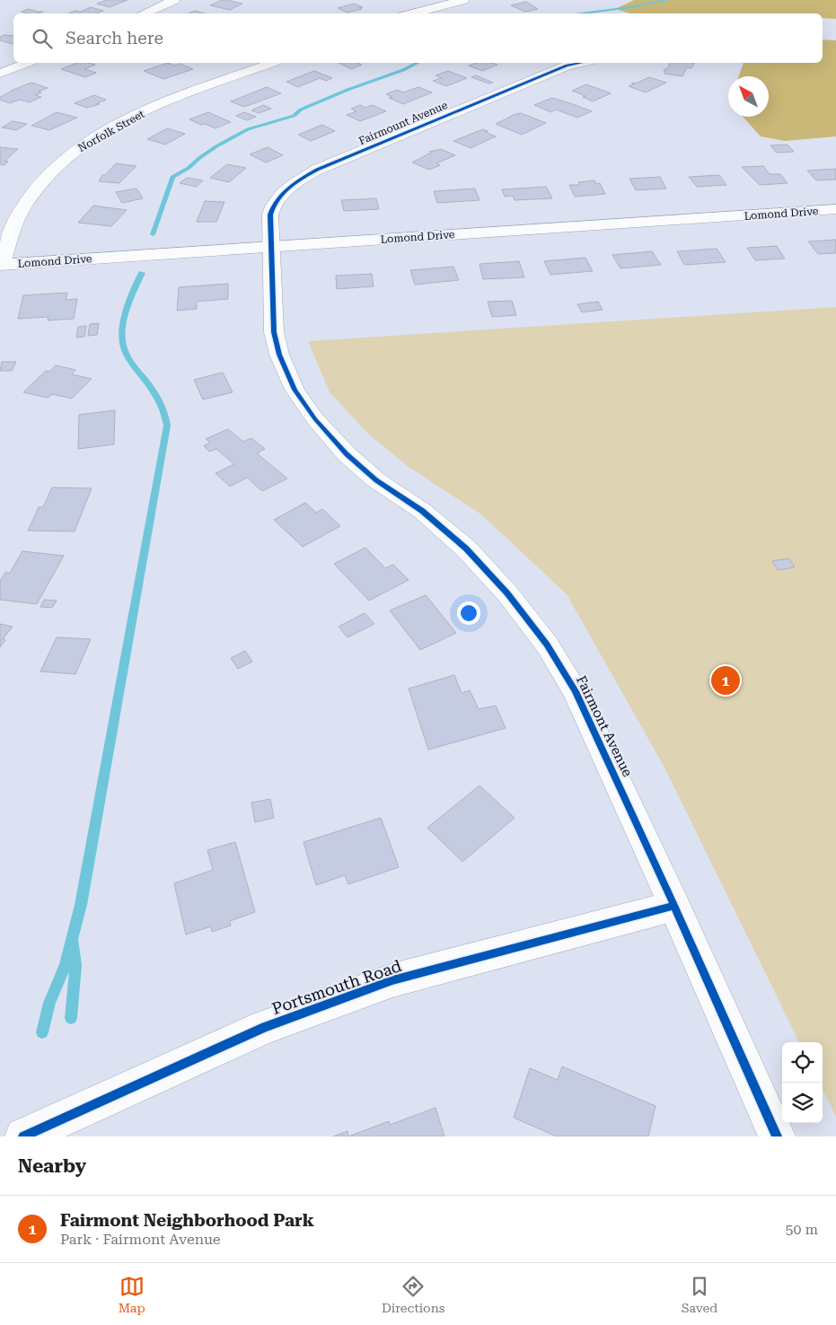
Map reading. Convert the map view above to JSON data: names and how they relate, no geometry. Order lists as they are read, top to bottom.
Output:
{
  "streets": {
    "street": [
      "Fairmount Avenue",
      "Norfolk Street",
      "Lomond Drive",
      "Fairmont Avenue",
      "Portsmouth Road"
    ]
  },
  "crossings": [
    ["Fairmount Avenue", "Lomond Drive"],
    ["Fairmount Avenue", "Fairmont Avenue"],
    ["Norfolk Street", "Lomond Drive"],
    ["Lomond Drive", "Fairmont Avenue"],
    ["Fairmont Avenue", "Portsmouth Road"]
  ],
  "north": "top left",
  "page": {
    "search": "Search here",
    "pins": "1",
    "heading": "Nearby",
    "list": [
      {
        "mark": "1",
        "name": "Fairmont Neighborhood Park",
        "note": "Park · Fairmont Avenue",
        "value": "50 m"
      }
    ],
    "nav": ["Map", "Directions", "Saved"]
  }
}
